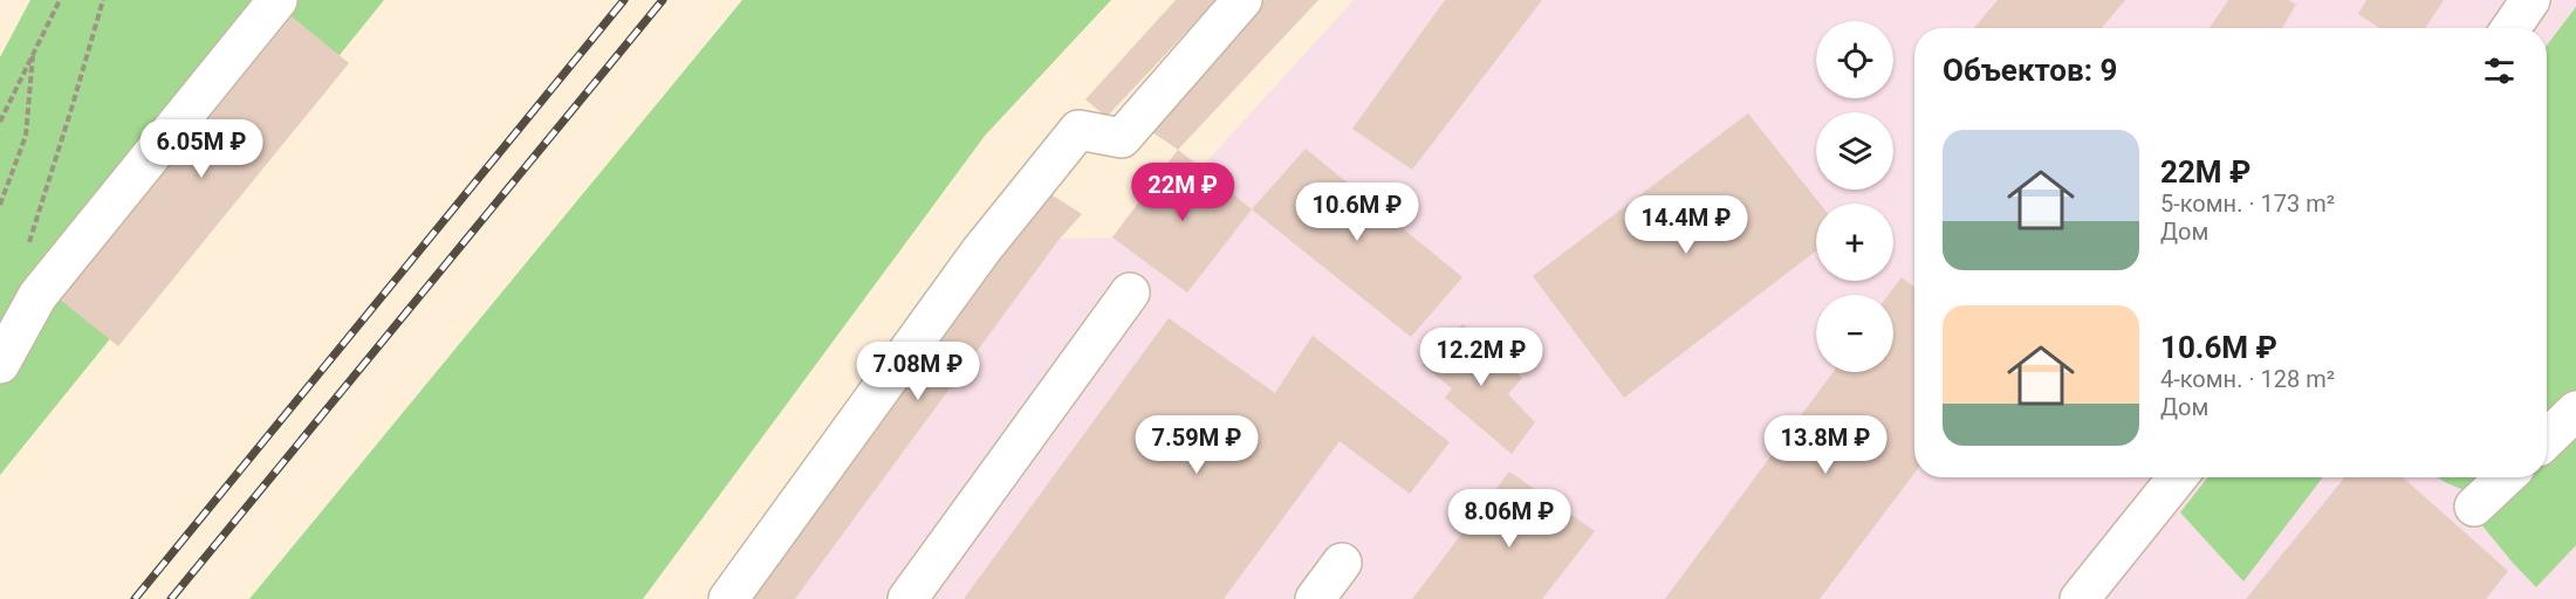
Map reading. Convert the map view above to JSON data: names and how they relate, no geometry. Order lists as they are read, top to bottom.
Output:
{
  "page": {
    "map_buttons": ["+", "−"],
    "heading": "Объектов: 9",
    "list": [
      {
        "name": "22M ₽",
        "note": "5-комн. · 173 m² · Дом"
      },
      {
        "name": "10.6M ₽",
        "note": "4-комн. · 128 m² · Дом"
      }
    ],
    "price": [
      "6.05M ₽",
      "22M ₽",
      "10.6M ₽",
      "14.4M ₽",
      "12.2M ₽",
      "7.08M ₽",
      "7.59M ₽",
      "13.8M ₽",
      "8.06M ₽"
    ]
  }
}
